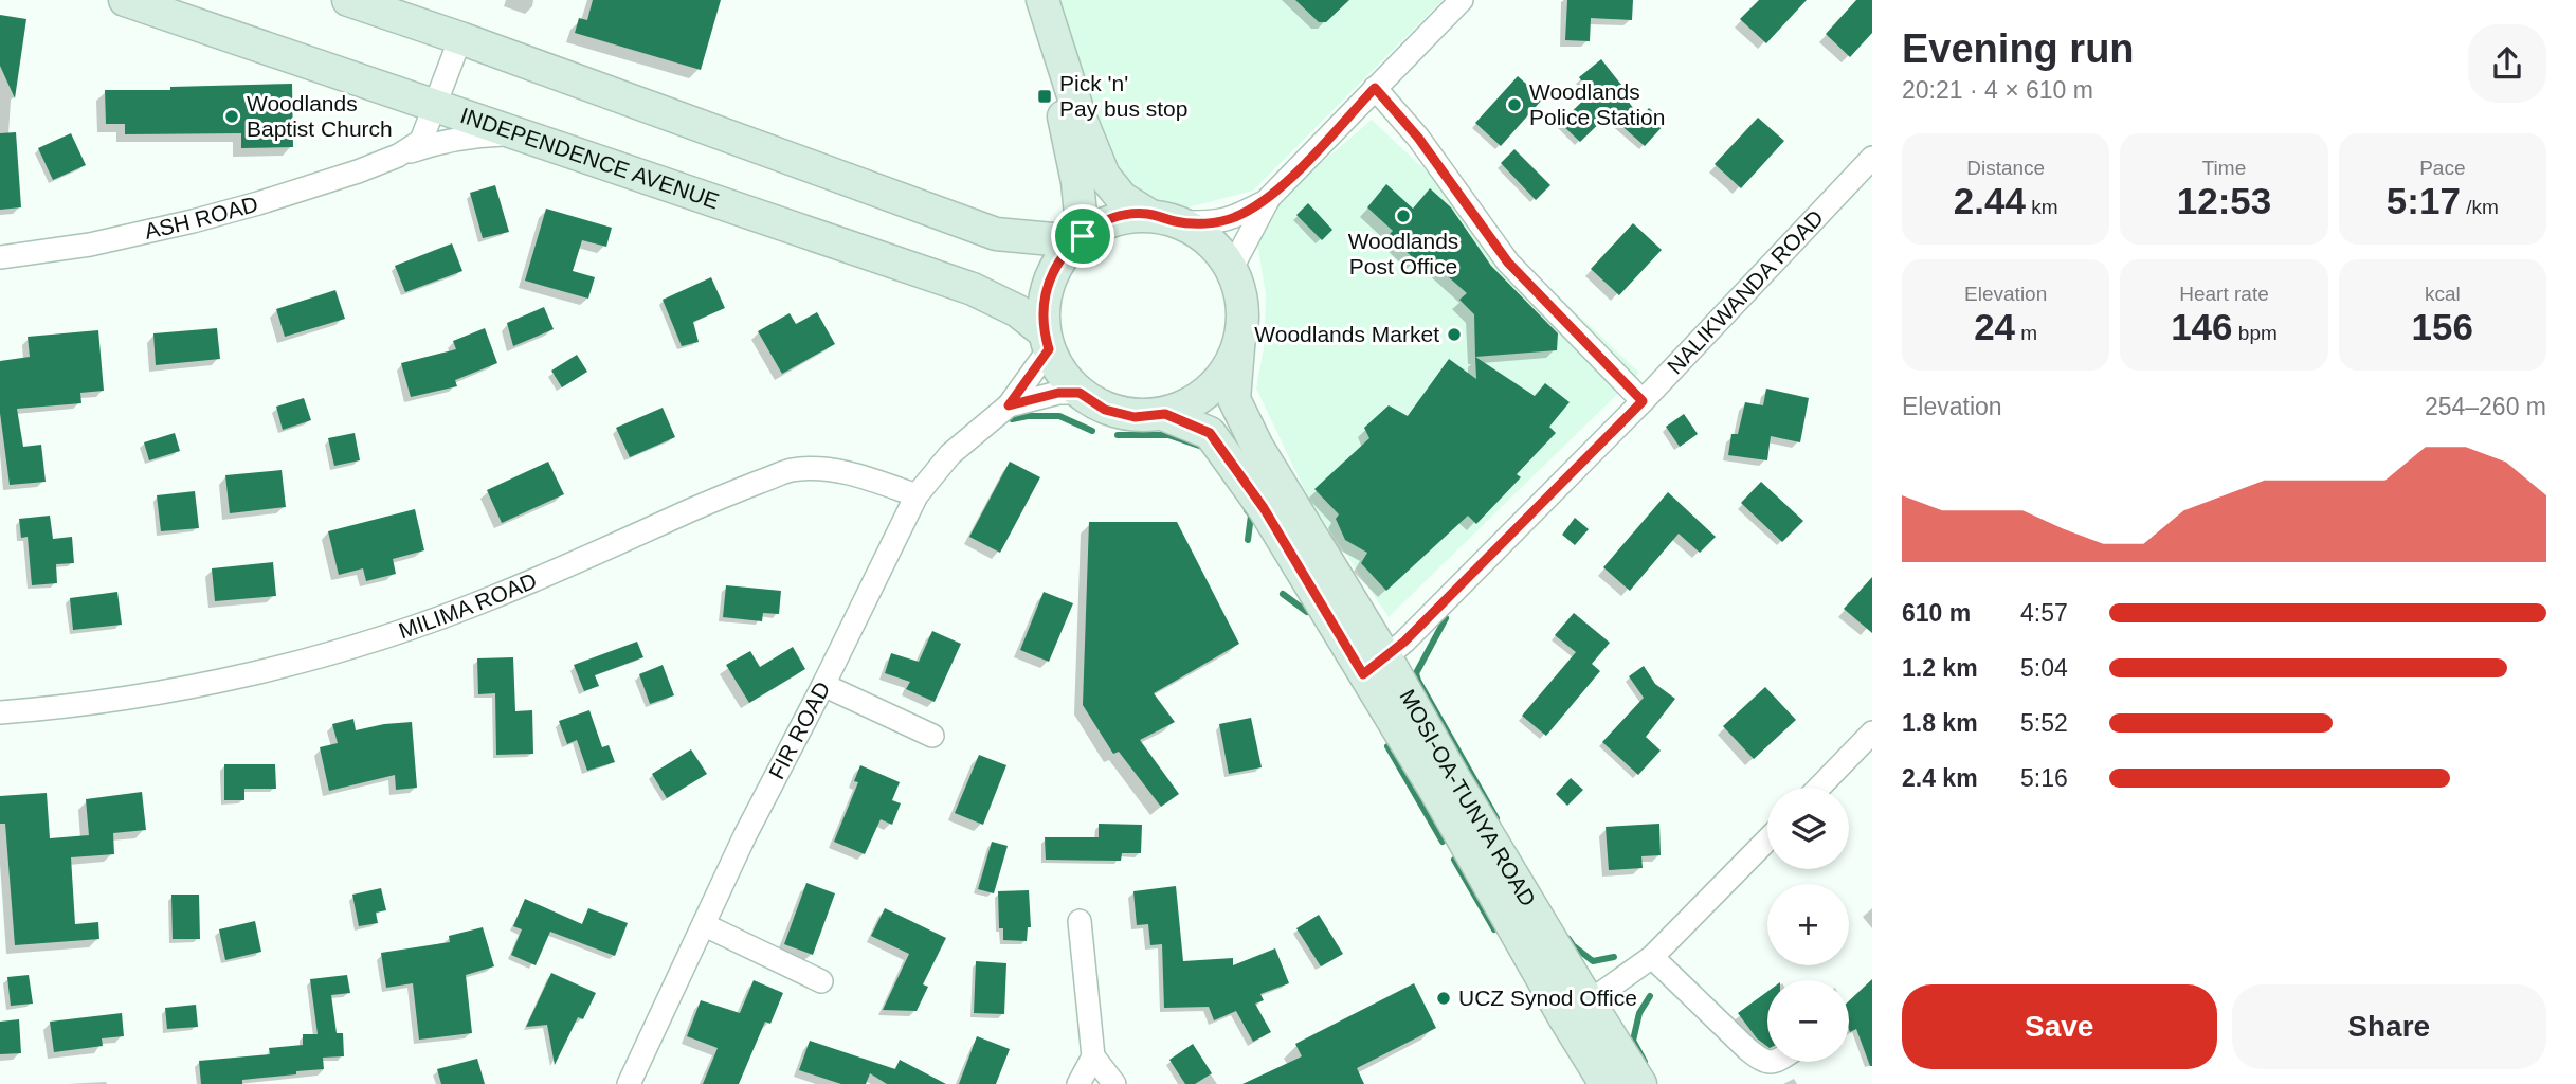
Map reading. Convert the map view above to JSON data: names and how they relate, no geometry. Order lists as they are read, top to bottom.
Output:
{
  "streets": {
    "main road": ["INDEPENDENCE AVENUE", "MOSI-OA-TUNYA ROAD"],
    "street": [
      "ASH ROAD",
      "NALIKWANDA ROAD",
      "MILIMA ROAD",
      "FIR ROAD"
    ]
  },
  "crossings": [
    ["INDEPENDENCE AVENUE", "ASH ROAD"],
    ["INDEPENDENCE AVENUE", "FIR ROAD"],
    ["INDEPENDENCE AVENUE", "MOSI-OA-TUNYA ROAD"],
    ["NALIKWANDA ROAD", "MOSI-OA-TUNYA ROAD"],
    ["MILIMA ROAD", "FIR ROAD"],
    ["FIR ROAD", "MOSI-OA-TUNYA ROAD"]
  ],
  "places": {
    "transit": ["Pick 'n' Pay bus stop"],
    "other": [
      "Woodlands Police Station",
      "Woodlands Baptist Church",
      "Woodlands Post Office",
      "Woodlands Market",
      "UCZ Synod Office"
    ]
  },
  "page": {
    "heading": ["Evening run", "20:21 · 4 × 610 m"],
    "stats": [
      ["Distance", "2.44 km"],
      ["Time", "12:53"],
      ["Pace", "5:17 /km"],
      ["Elevation", "24 m"],
      ["Heart rate", "146 bpm"],
      ["kcal", "156"]
    ],
    "chart": ["Elevation", "254–260 m"],
    "list": [
      {
        "name": "610 m",
        "note": "4:57"
      },
      {
        "name": "1.2 km",
        "note": "5:04"
      },
      {
        "name": "1.8 km",
        "note": "5:52"
      },
      {
        "name": "2.4 km",
        "note": "5:16"
      }
    ],
    "map_buttons": ["+", "−"],
    "buttons": ["Save", "Share"]
  }
}
